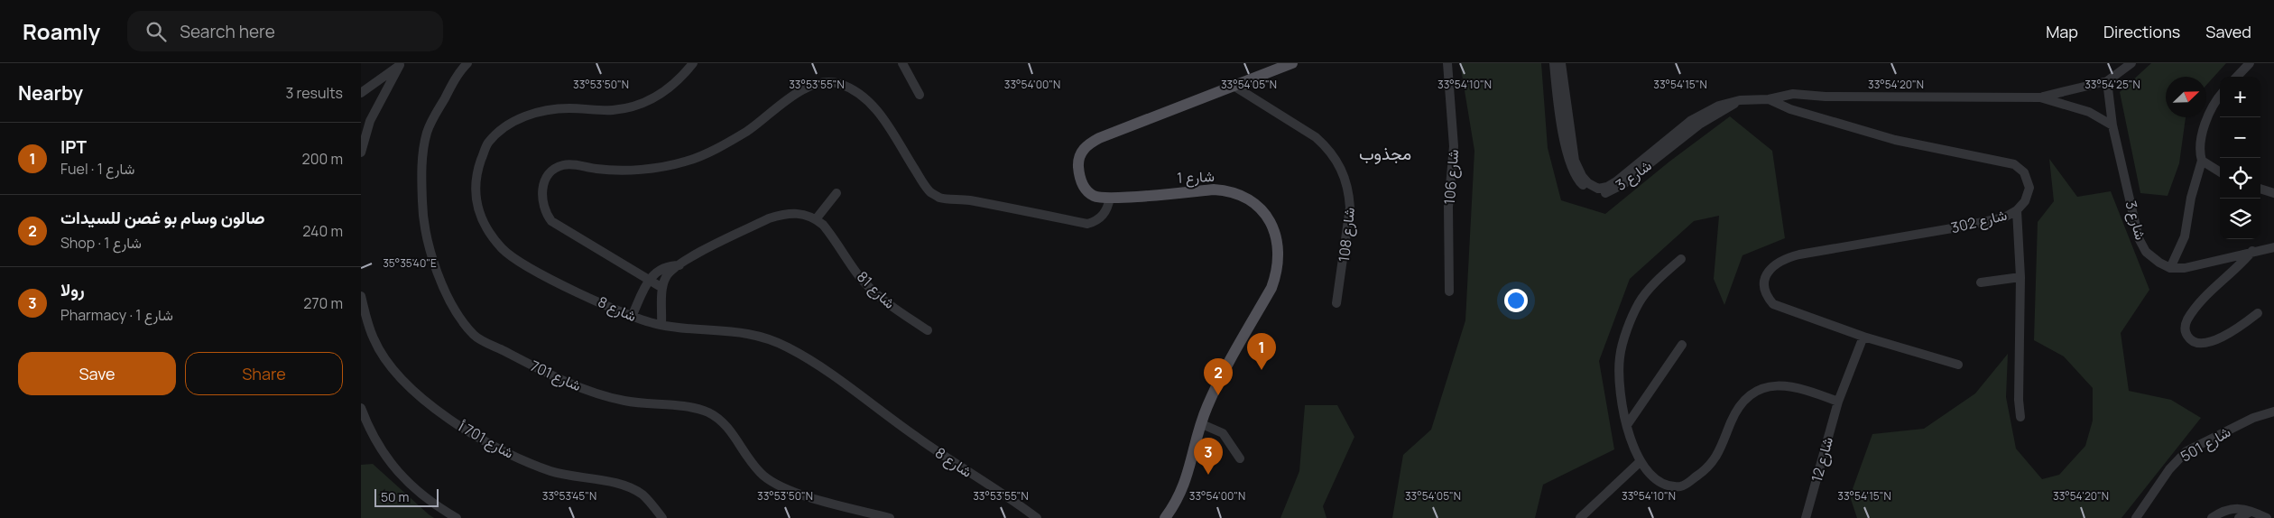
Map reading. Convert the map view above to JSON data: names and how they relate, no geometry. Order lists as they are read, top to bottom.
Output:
{
  "streets": {
    "main road": ["شارع 1"],
    "street": [
      "شارع 3",
      "شارع 106",
      "شارع 302",
      "شارع 108",
      "شارع 81",
      "شارع 8",
      "شارع 701",
      "شارع 701 أ",
      "شارع 501",
      "شارع 12"
    ]
  },
  "crossings": [
    ["شارع 3", "شارع 302"],
    ["شارع 1", "شارع 108"],
    ["شارع 302", "شارع 12"]
  ],
  "districts": ["مجذوب"],
  "scale_bar": "50 m",
  "north": "top right",
  "page": {
    "header": "Roamly",
    "search": "Search here",
    "nav": ["Map", "Directions", "Saved"],
    "heading": ["Nearby", "3 results"],
    "map_buttons": ["+", "−"],
    "list": [
      {
        "mark": "1",
        "name": "IPT",
        "note": "Fuel · شارع 1",
        "value": "200 m"
      },
      {
        "mark": "2",
        "name": "صالون وسام بو غصن للسيدات",
        "note": "Shop · شارع 1",
        "value": "240 m"
      },
      {
        "mark": "3",
        "name": "رولا",
        "note": "Pharmacy · شارع 1",
        "value": "270 m"
      }
    ],
    "pins": ["1", "2", "3"],
    "buttons": ["Save", "Share"],
    "scale": "50 m"
  },
  "coordinates": [
    "33°53'50\"N",
    "33°53'55\"N",
    "33°54'00\"N",
    "33°54'05\"N",
    "33°54'10\"N",
    "33°54'15\"N",
    "33°54'20\"N",
    "33°54'25\"N",
    "35°35'40\"E",
    "33°53'45\"N"
  ]
}
